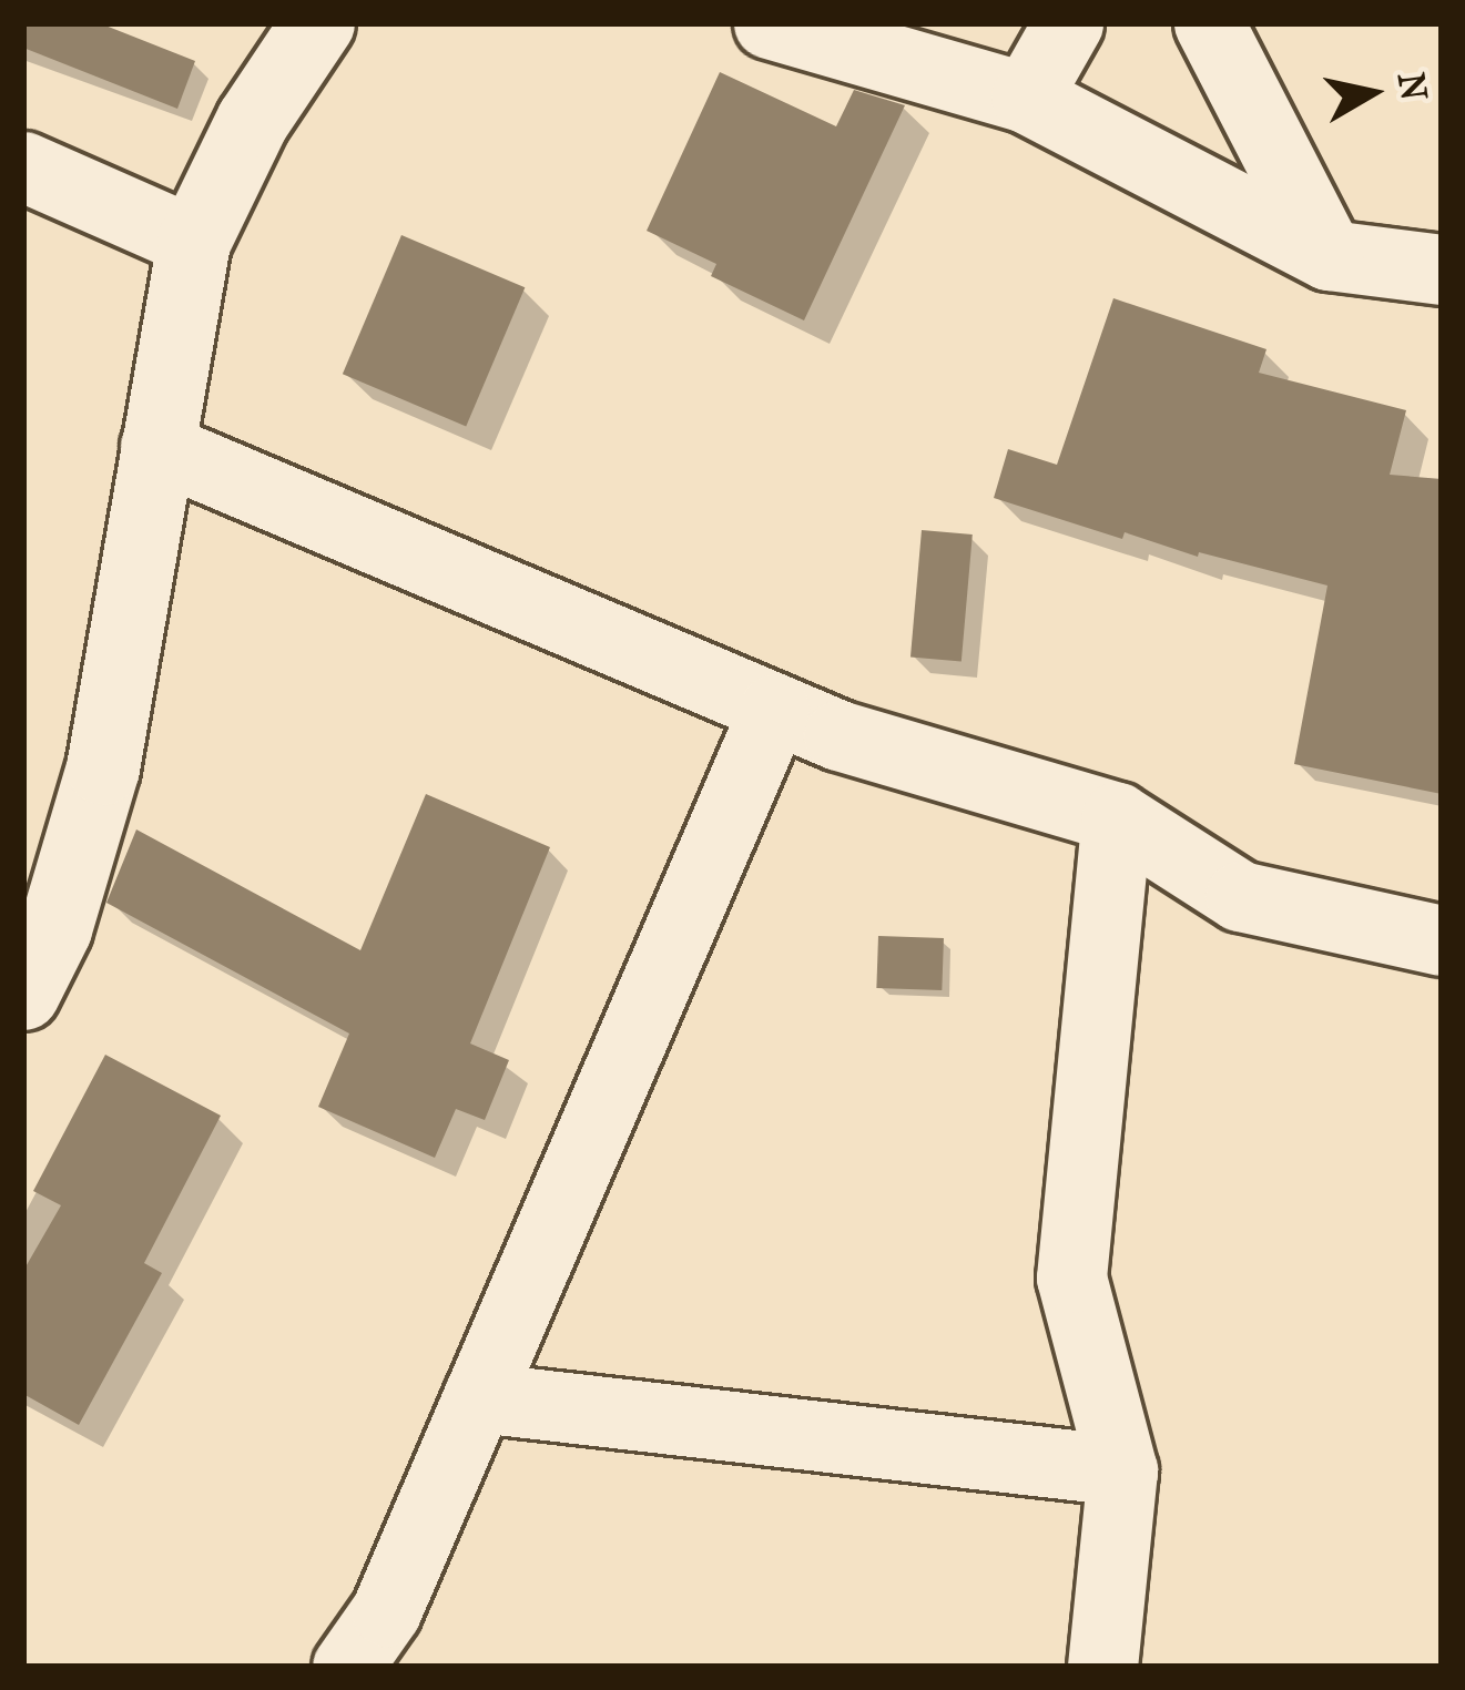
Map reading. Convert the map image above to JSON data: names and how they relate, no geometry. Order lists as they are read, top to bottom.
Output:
{
  "north": "right"
}
